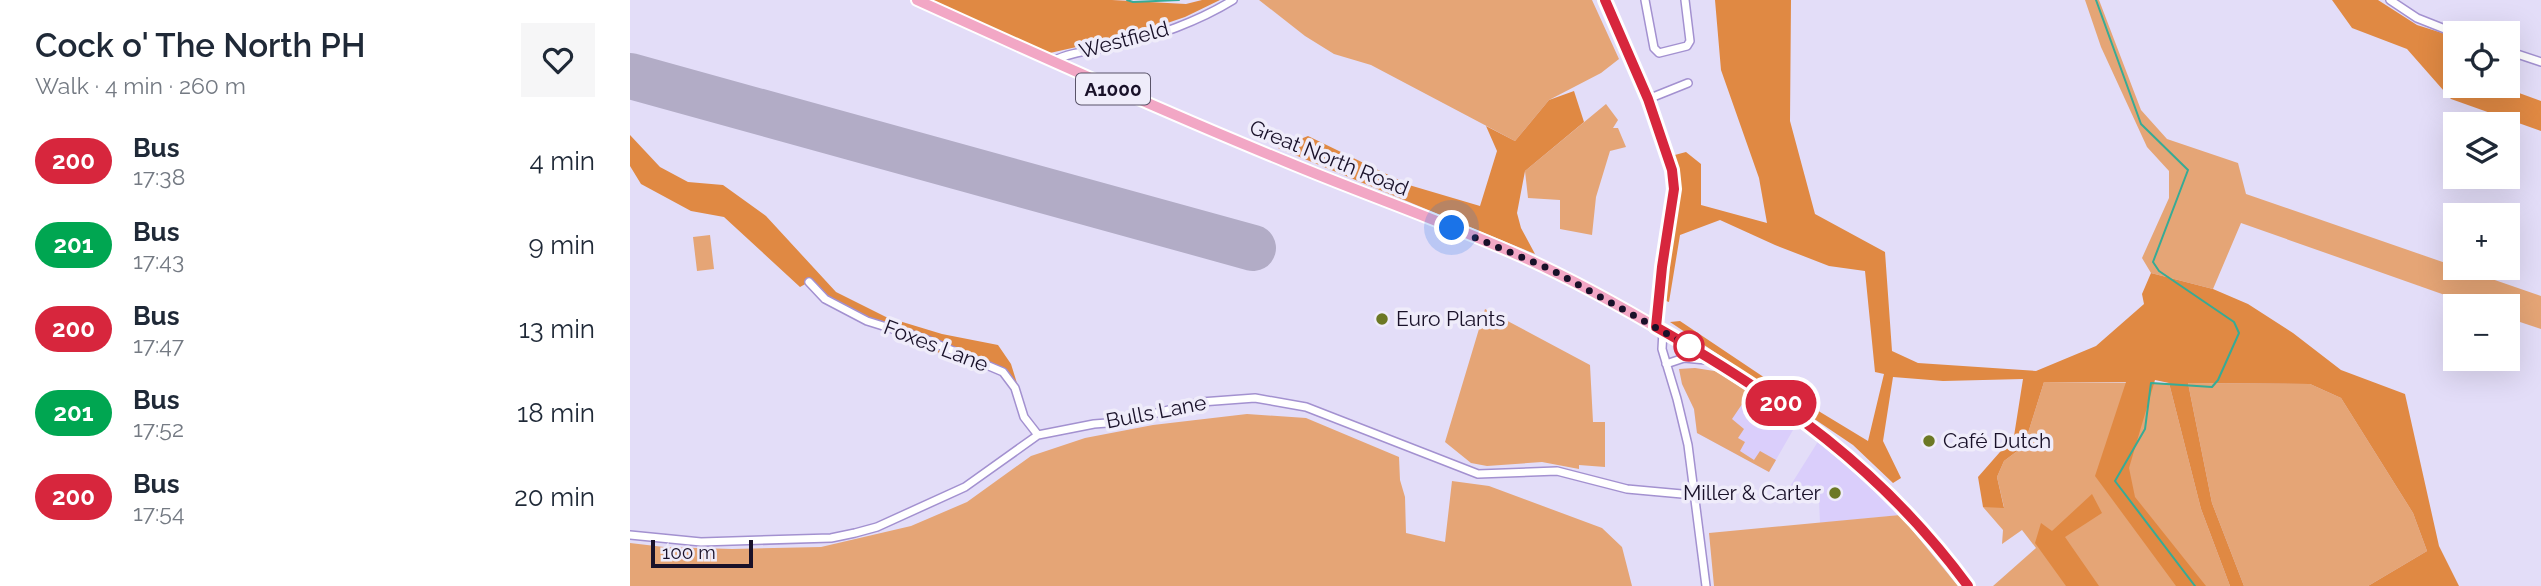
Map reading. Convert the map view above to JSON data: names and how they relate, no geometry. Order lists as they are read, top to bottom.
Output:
{
  "streets": {
    "main road": ["A1000", "Great North Road"],
    "street": ["Westfield", "Foxes Lane", "Bulls Lane"]
  },
  "crossings": [
    ["Westfield", "Great North Road"],
    ["Foxes Lane", "Bulls Lane"]
  ],
  "places": ["Euro Plants", "Café Dutch", "Miller & Carter"],
  "lines": ["bus line 200"],
  "scale_bar": "100 m",
  "page": {
    "heading": ["Cock o' The North PH", "Walk · 4 min · 260 m"],
    "on_map": "200",
    "map_buttons": ["+", "−"],
    "list": [
      {
        "mark": "200",
        "name": "Bus",
        "note": "17:38",
        "value": "4 min"
      },
      {
        "mark": "201",
        "name": "Bus",
        "note": "17:43",
        "value": "9 min"
      },
      {
        "mark": "200",
        "name": "Bus",
        "note": "17:47",
        "value": "13 min"
      },
      {
        "mark": "201",
        "name": "Bus",
        "note": "17:52",
        "value": "18 min"
      },
      {
        "mark": "200",
        "name": "Bus",
        "note": "17:54",
        "value": "20 min"
      }
    ],
    "scale": "100 m"
  }
}
